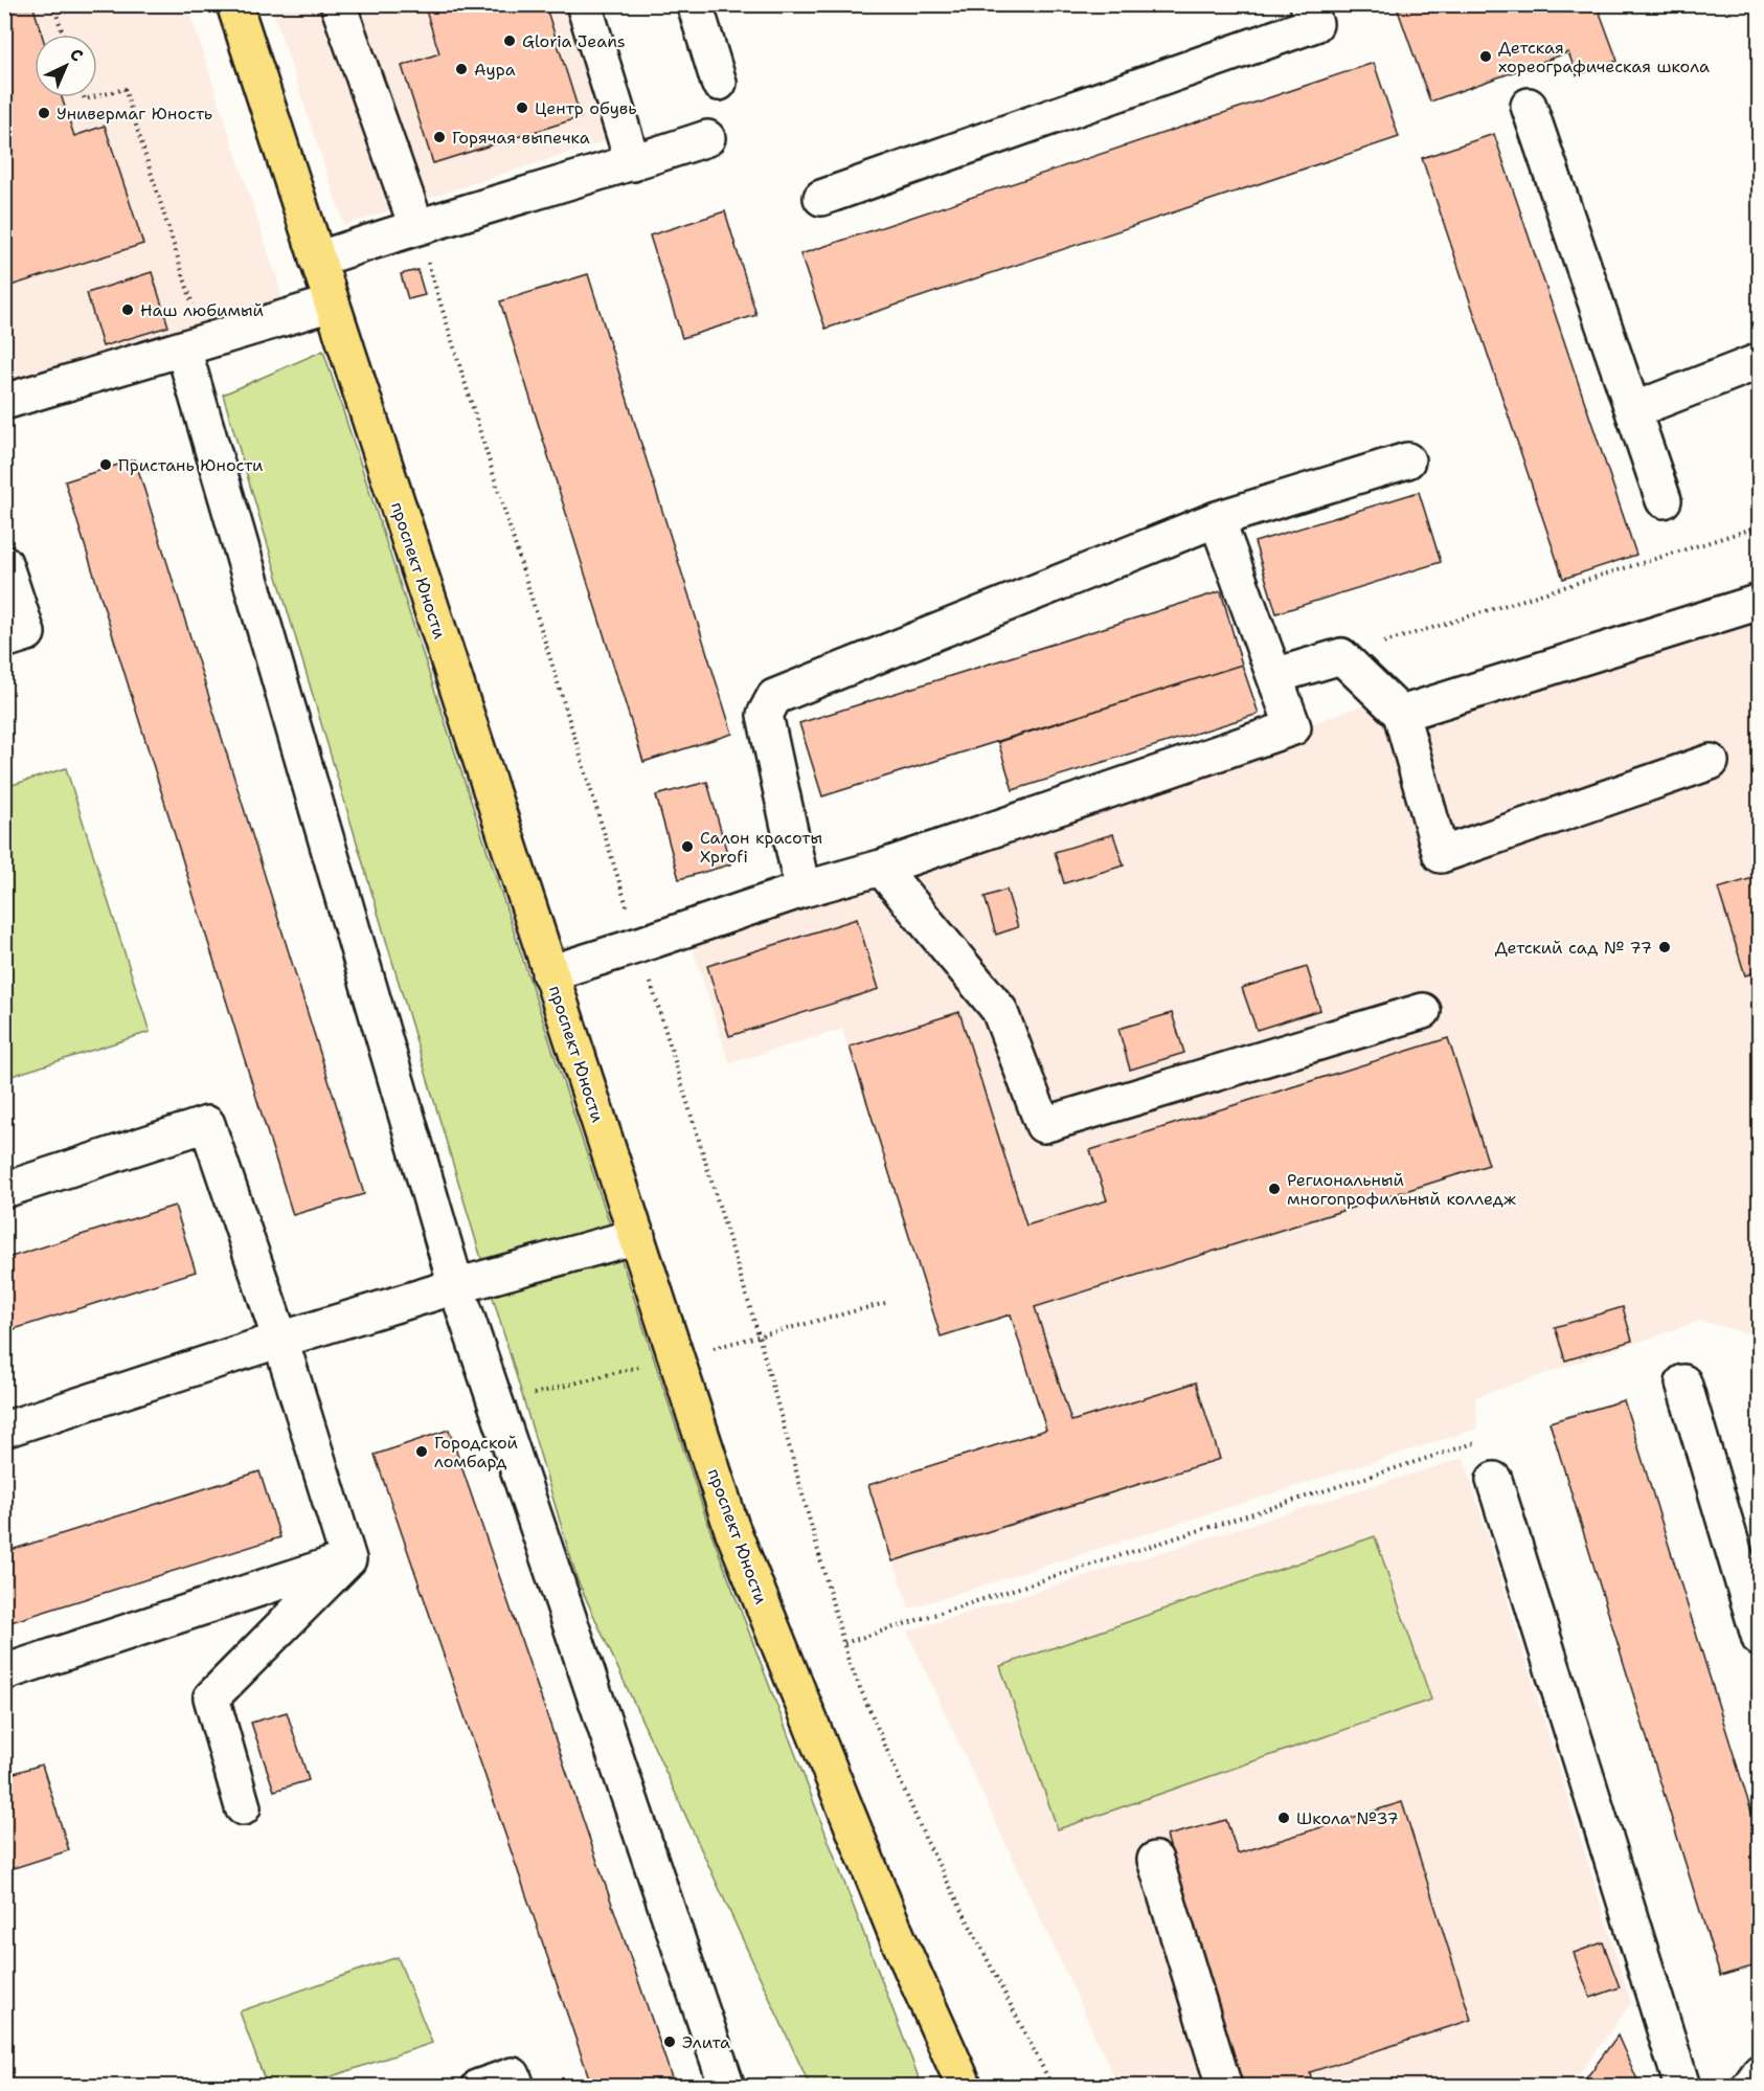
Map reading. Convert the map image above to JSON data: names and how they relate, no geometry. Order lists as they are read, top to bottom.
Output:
{
  "streets": {
    "main road": ["проспект Юности"]
  },
  "places": [
    "Gloria Jeans",
    "Детская хореографическая школа",
    "Аура",
    "Центр обувь",
    "Универмаг Юность",
    "Горячая выпечка",
    "Наш любимый",
    "Пристань Юности",
    "Салон красоты Xprofi",
    "Детский сад № 77",
    "Региональный многопрофильный колледж",
    "Городской ломбард",
    "Школа №37",
    "Элита"
  ],
  "north": "top right"
}
